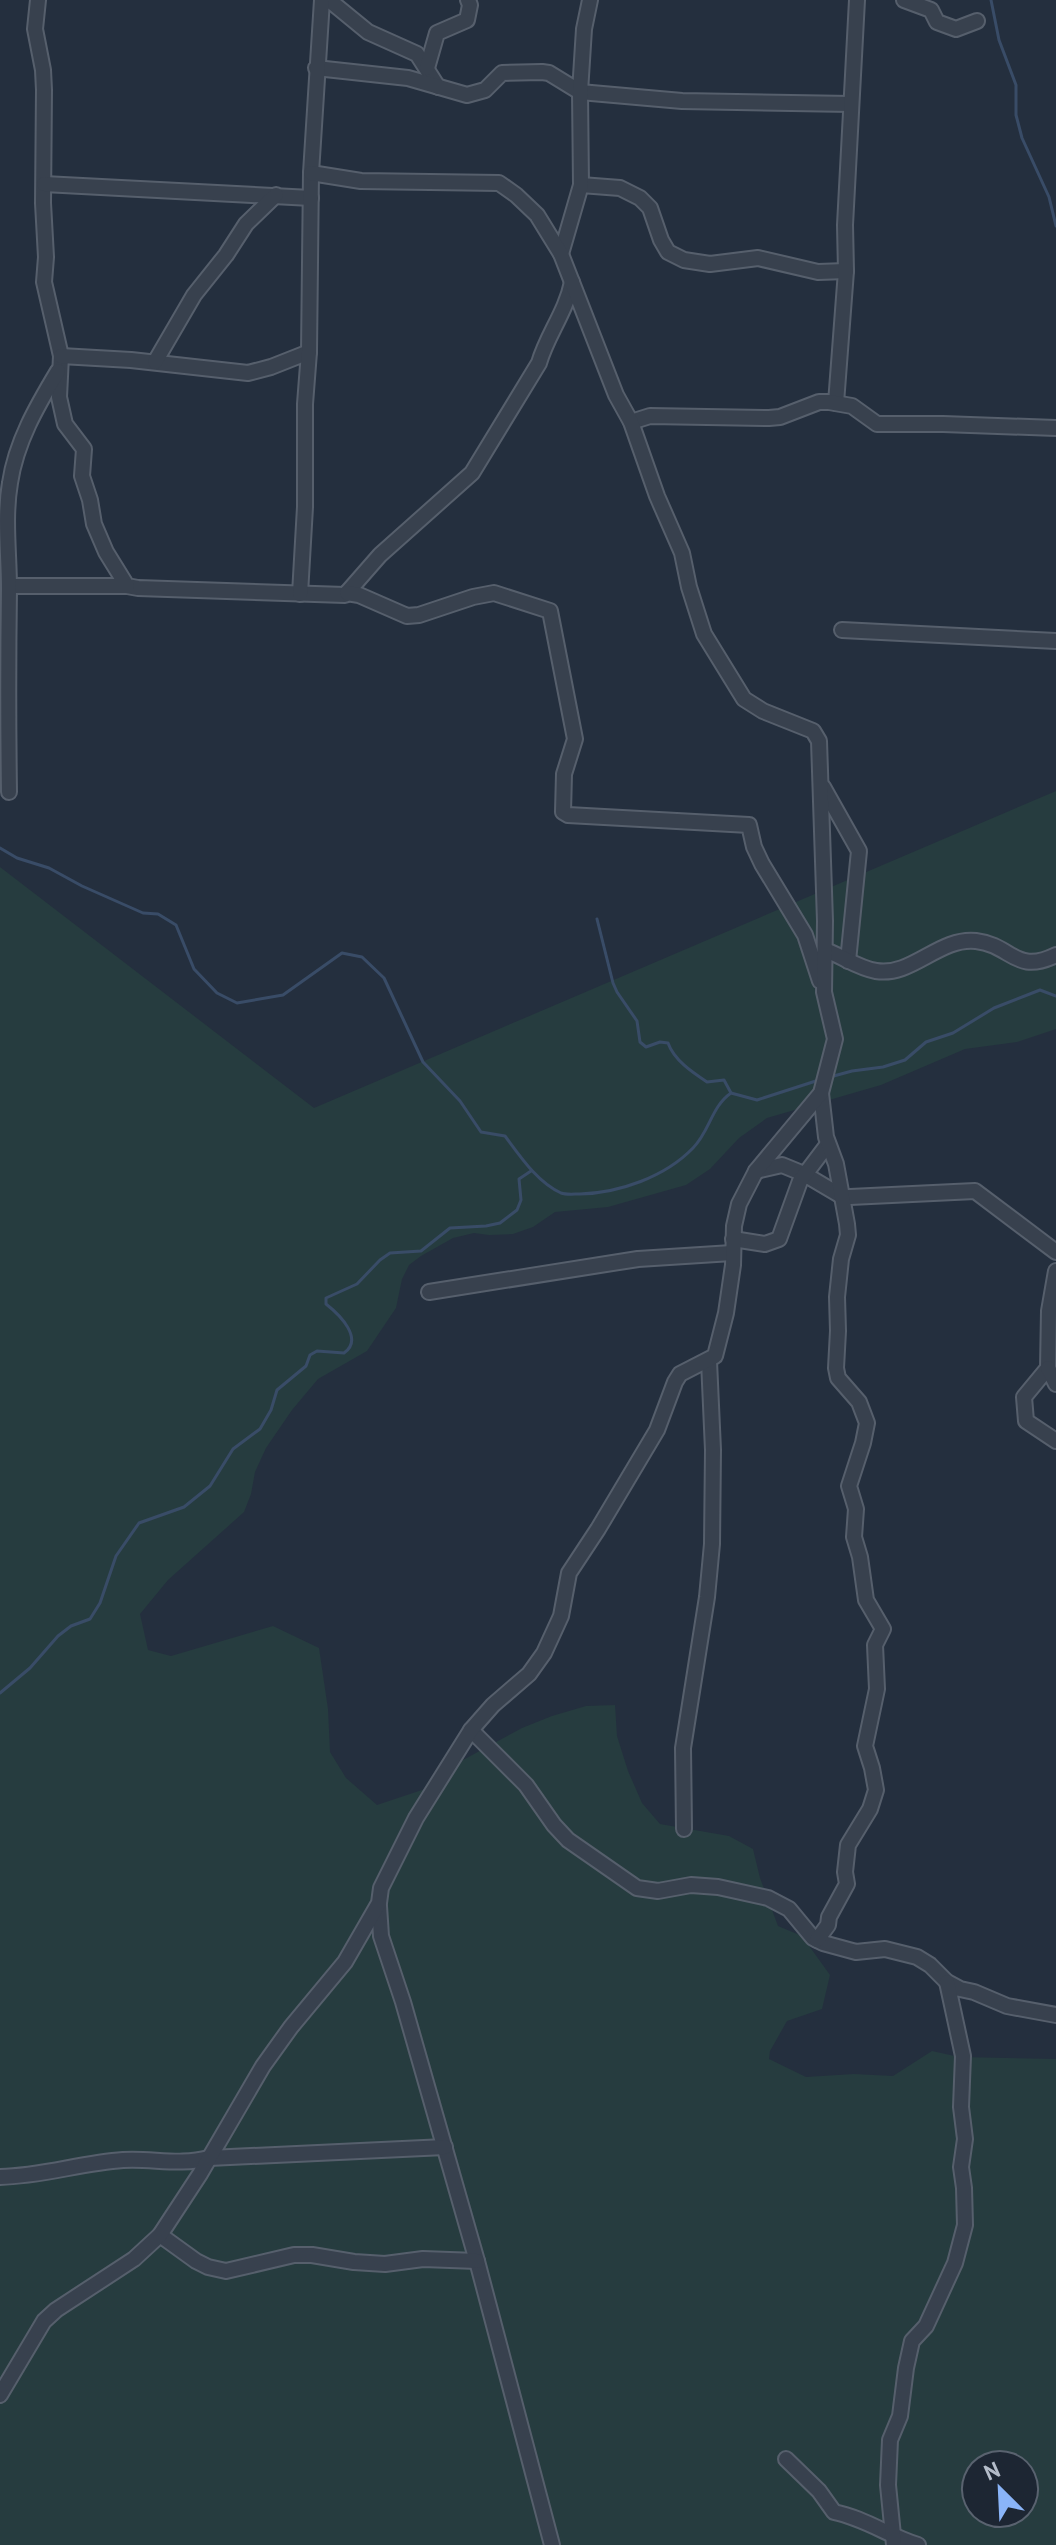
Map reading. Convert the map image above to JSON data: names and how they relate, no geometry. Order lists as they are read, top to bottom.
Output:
{
  "north": "top left"
}
